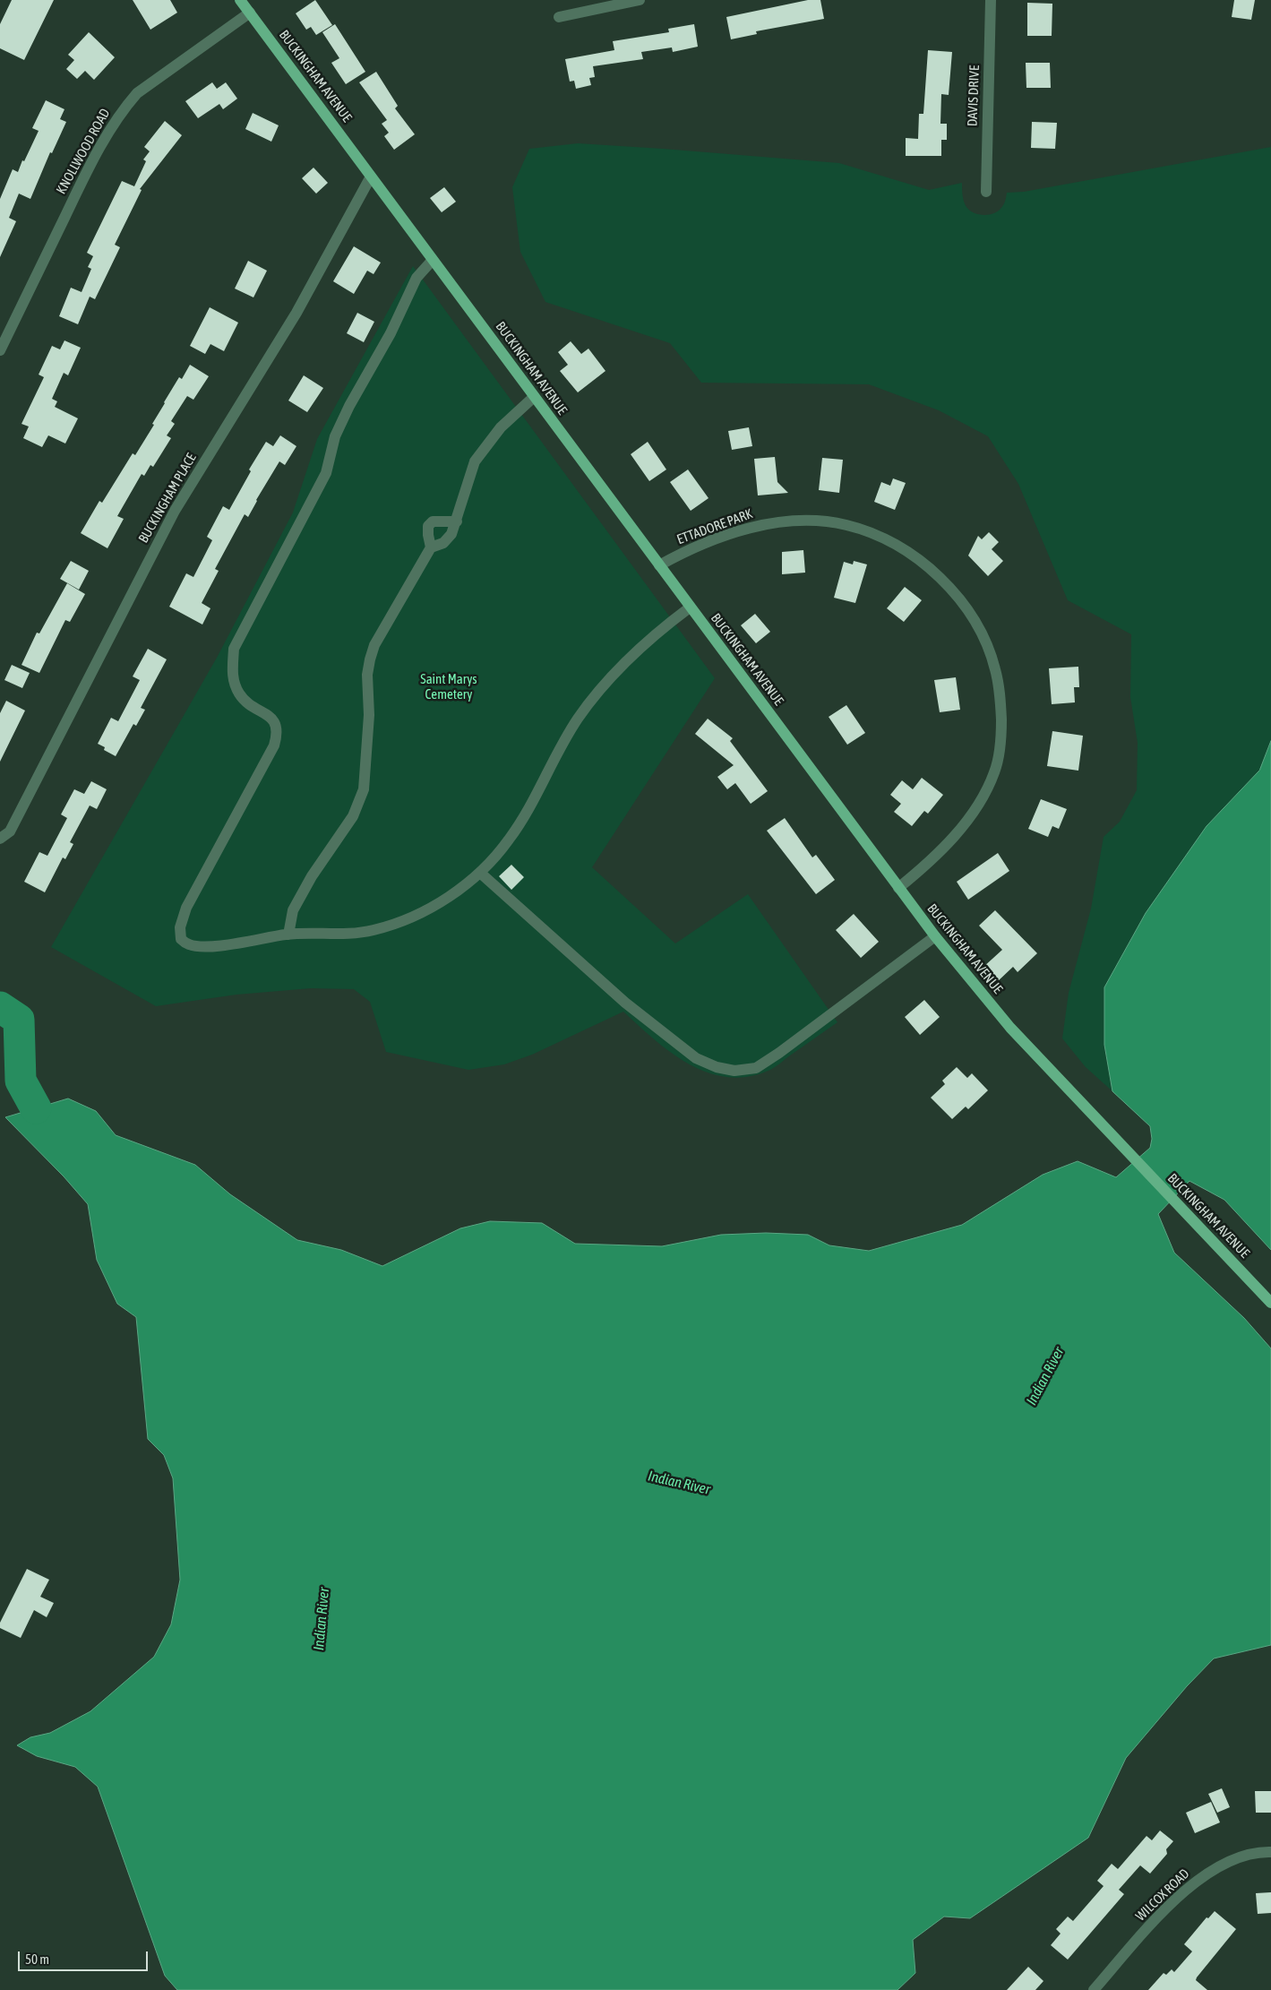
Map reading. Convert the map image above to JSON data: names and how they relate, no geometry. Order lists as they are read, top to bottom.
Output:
{
  "streets": {
    "main road": ["BUCKINGHAM AVENUE"],
    "street": [
      "DAVIS DRIVE",
      "KNOLLWOOD ROAD",
      "BUCKINGHAM PLACE",
      "ETTADORE PARK",
      "WILCOX ROAD"
    ]
  },
  "crossings": [
    ["BUCKINGHAM AVENUE", "KNOLLWOOD ROAD"],
    ["BUCKINGHAM AVENUE", "BUCKINGHAM PLACE"],
    ["BUCKINGHAM AVENUE", "ETTADORE PARK"]
  ],
  "water": ["Indian River"],
  "parks": ["Saint Marys Cemetery"],
  "scale_bar": "50 m"
}
